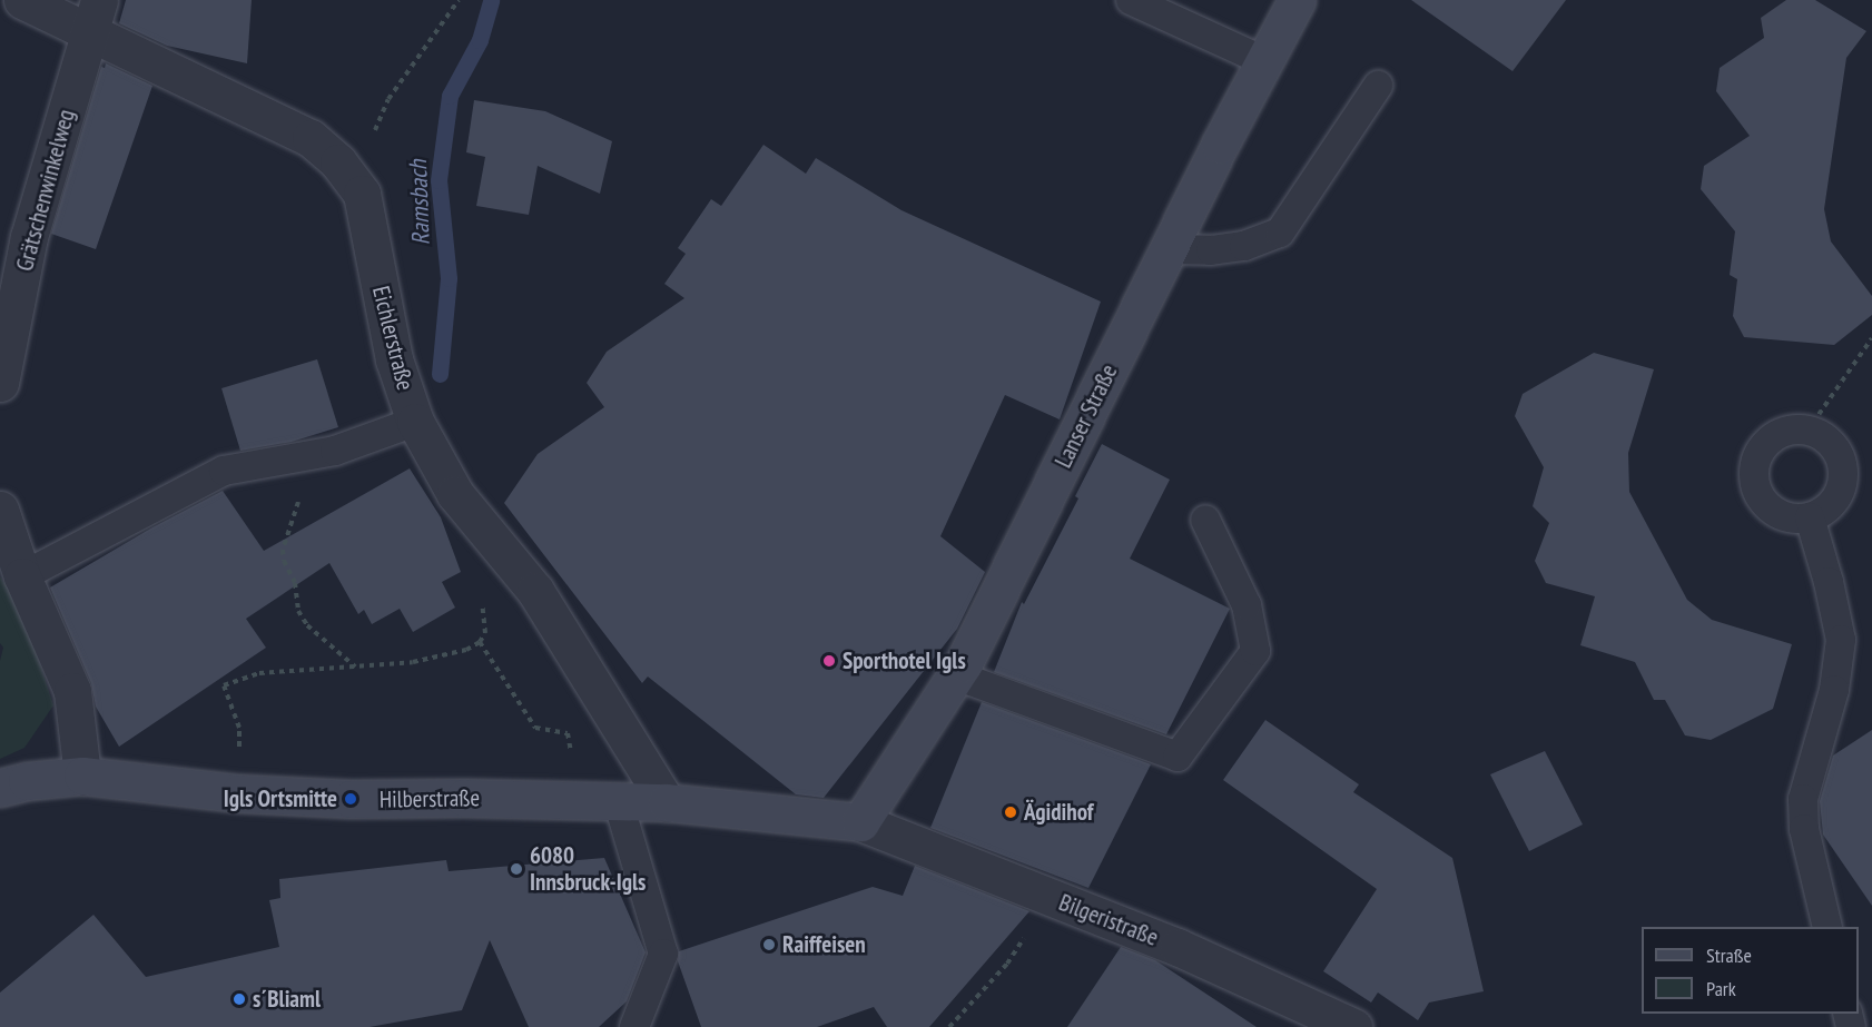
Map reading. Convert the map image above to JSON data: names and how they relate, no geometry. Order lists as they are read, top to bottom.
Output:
{
  "streets": {
    "main road": ["Lanser Straße", "Hilberstraße"],
    "street": ["Grätschenwinkelweg", "Eichlerstraße", "Bilgeristraße"]
  },
  "crossings": [
    ["Grätschenwinkelweg", "Eichlerstraße"],
    ["Eichlerstraße", "Hilberstraße"],
    ["Lanser Straße", "Hilberstraße"],
    ["Lanser Straße", "Bilgeristraße"],
    ["Hilberstraße", "Bilgeristraße"]
  ],
  "water": ["Ramsbach"],
  "places": [
    "Sporthotel Igls",
    "Igls Ortsmitte",
    "Ägidihof",
    "6080 Innsbruck-Igls",
    "Raiffeisen",
    "s´Bliaml"
  ],
  "legend": ["Straße", "Park"]
}
